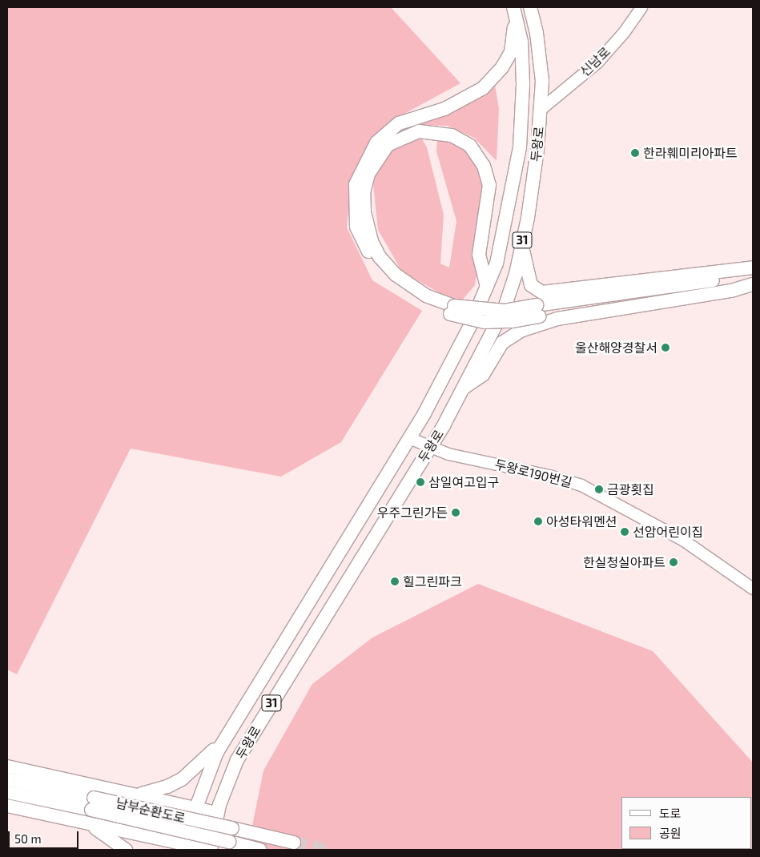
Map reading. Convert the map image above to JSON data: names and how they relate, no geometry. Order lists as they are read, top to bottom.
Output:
{
  "streets": {
    "main road": ["두왕로", "31", "남부순환도로"],
    "street": ["신남로", "두왕로190번길"]
  },
  "crossings": [
    ["신남로", "두왕로"],
    ["두왕로", "두왕로190번길"]
  ],
  "places": [
    "한라훼미리아파트",
    "울산해양경찰서",
    "삼일여고입구",
    "금광횟집",
    "우주그린가든",
    "아성타워멘션",
    "선암어린이집",
    "한실청실아파트",
    "힐그린파크"
  ],
  "legend": ["도로", "공원"],
  "scale_bar": "50 m"
}
